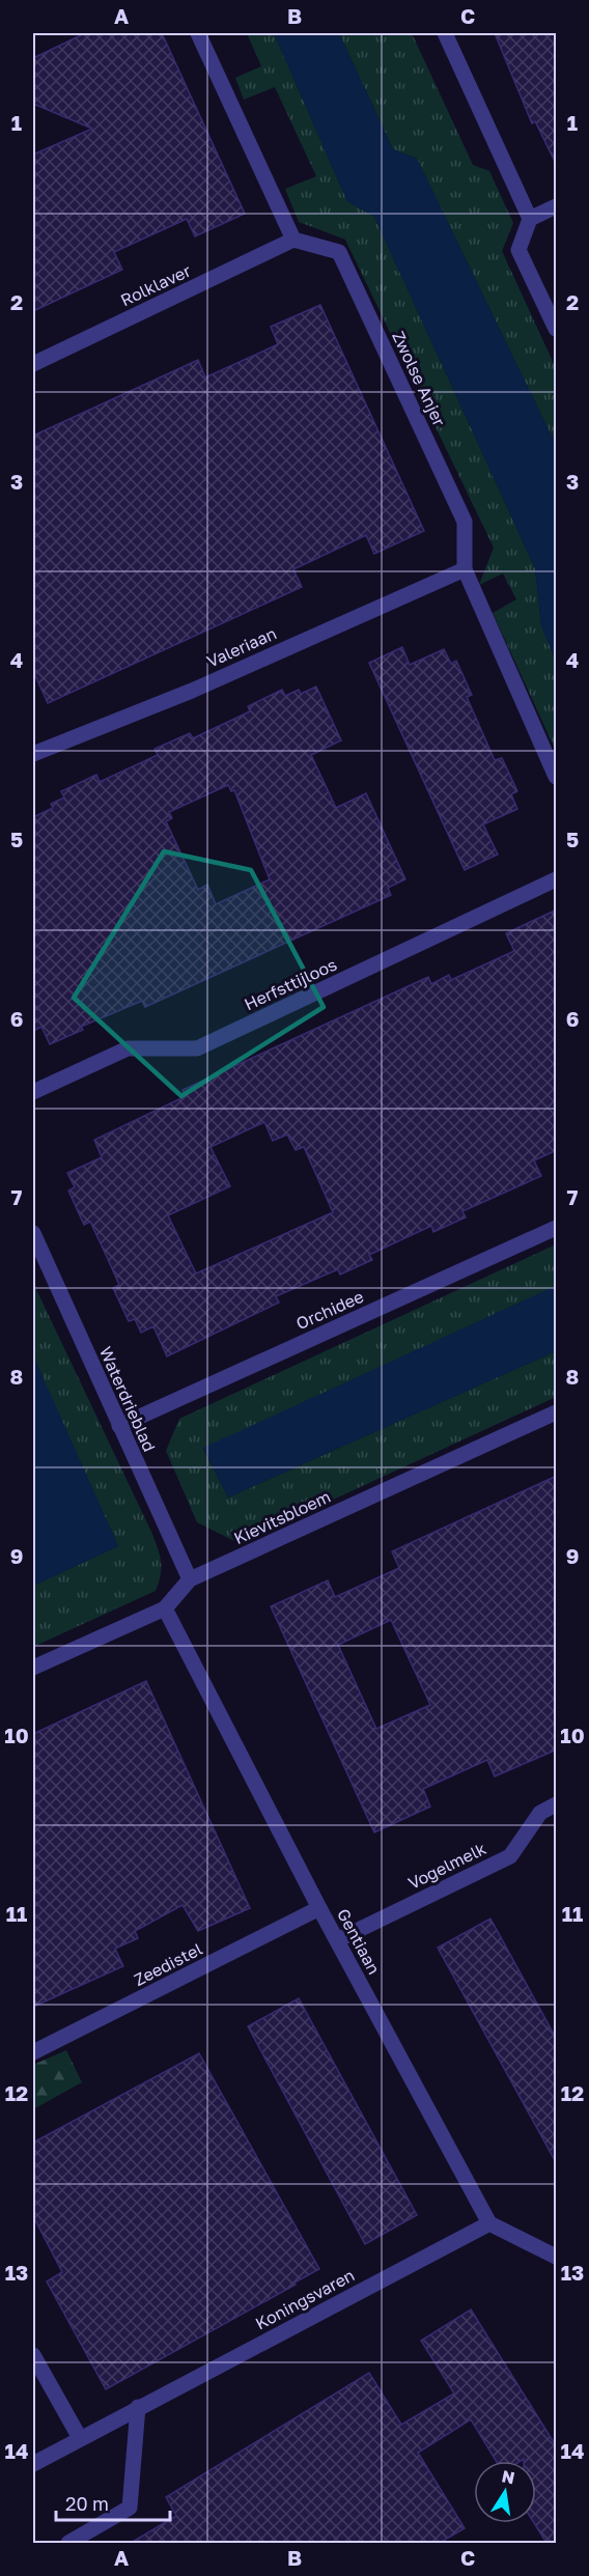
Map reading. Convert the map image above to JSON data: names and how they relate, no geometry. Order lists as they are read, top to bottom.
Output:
{
  "streets": {
    "street": [
      "Rolklaver",
      "Zwolse Anjer",
      "Valeriaan",
      "Herfsttijloos",
      "Orchidee",
      "Waterdrieblad",
      "Kievitsbloem",
      "Vogelmelk",
      "Gentiaan",
      "Zeedistel",
      "Koningsvaren"
    ]
  },
  "crossings": [
    ["Rolklaver", "Zwolse Anjer"],
    ["Zwolse Anjer", "Valeriaan"],
    ["Orchidee", "Waterdrieblad"],
    ["Waterdrieblad", "Kievitsbloem"],
    ["Kievitsbloem", "Gentiaan"],
    ["Vogelmelk", "Gentiaan"],
    ["Gentiaan", "Zeedistel"],
    ["Gentiaan", "Koningsvaren"]
  ],
  "scale_bar": "20 m",
  "north": "top",
  "grid": {
    "columns": ["A", "B", "C"],
    "rows": [
      "1",
      "2",
      "3",
      "4",
      "5",
      "6",
      "7",
      "8",
      "9",
      "10",
      "11",
      "12",
      "13",
      "14"
    ]
  }
}
